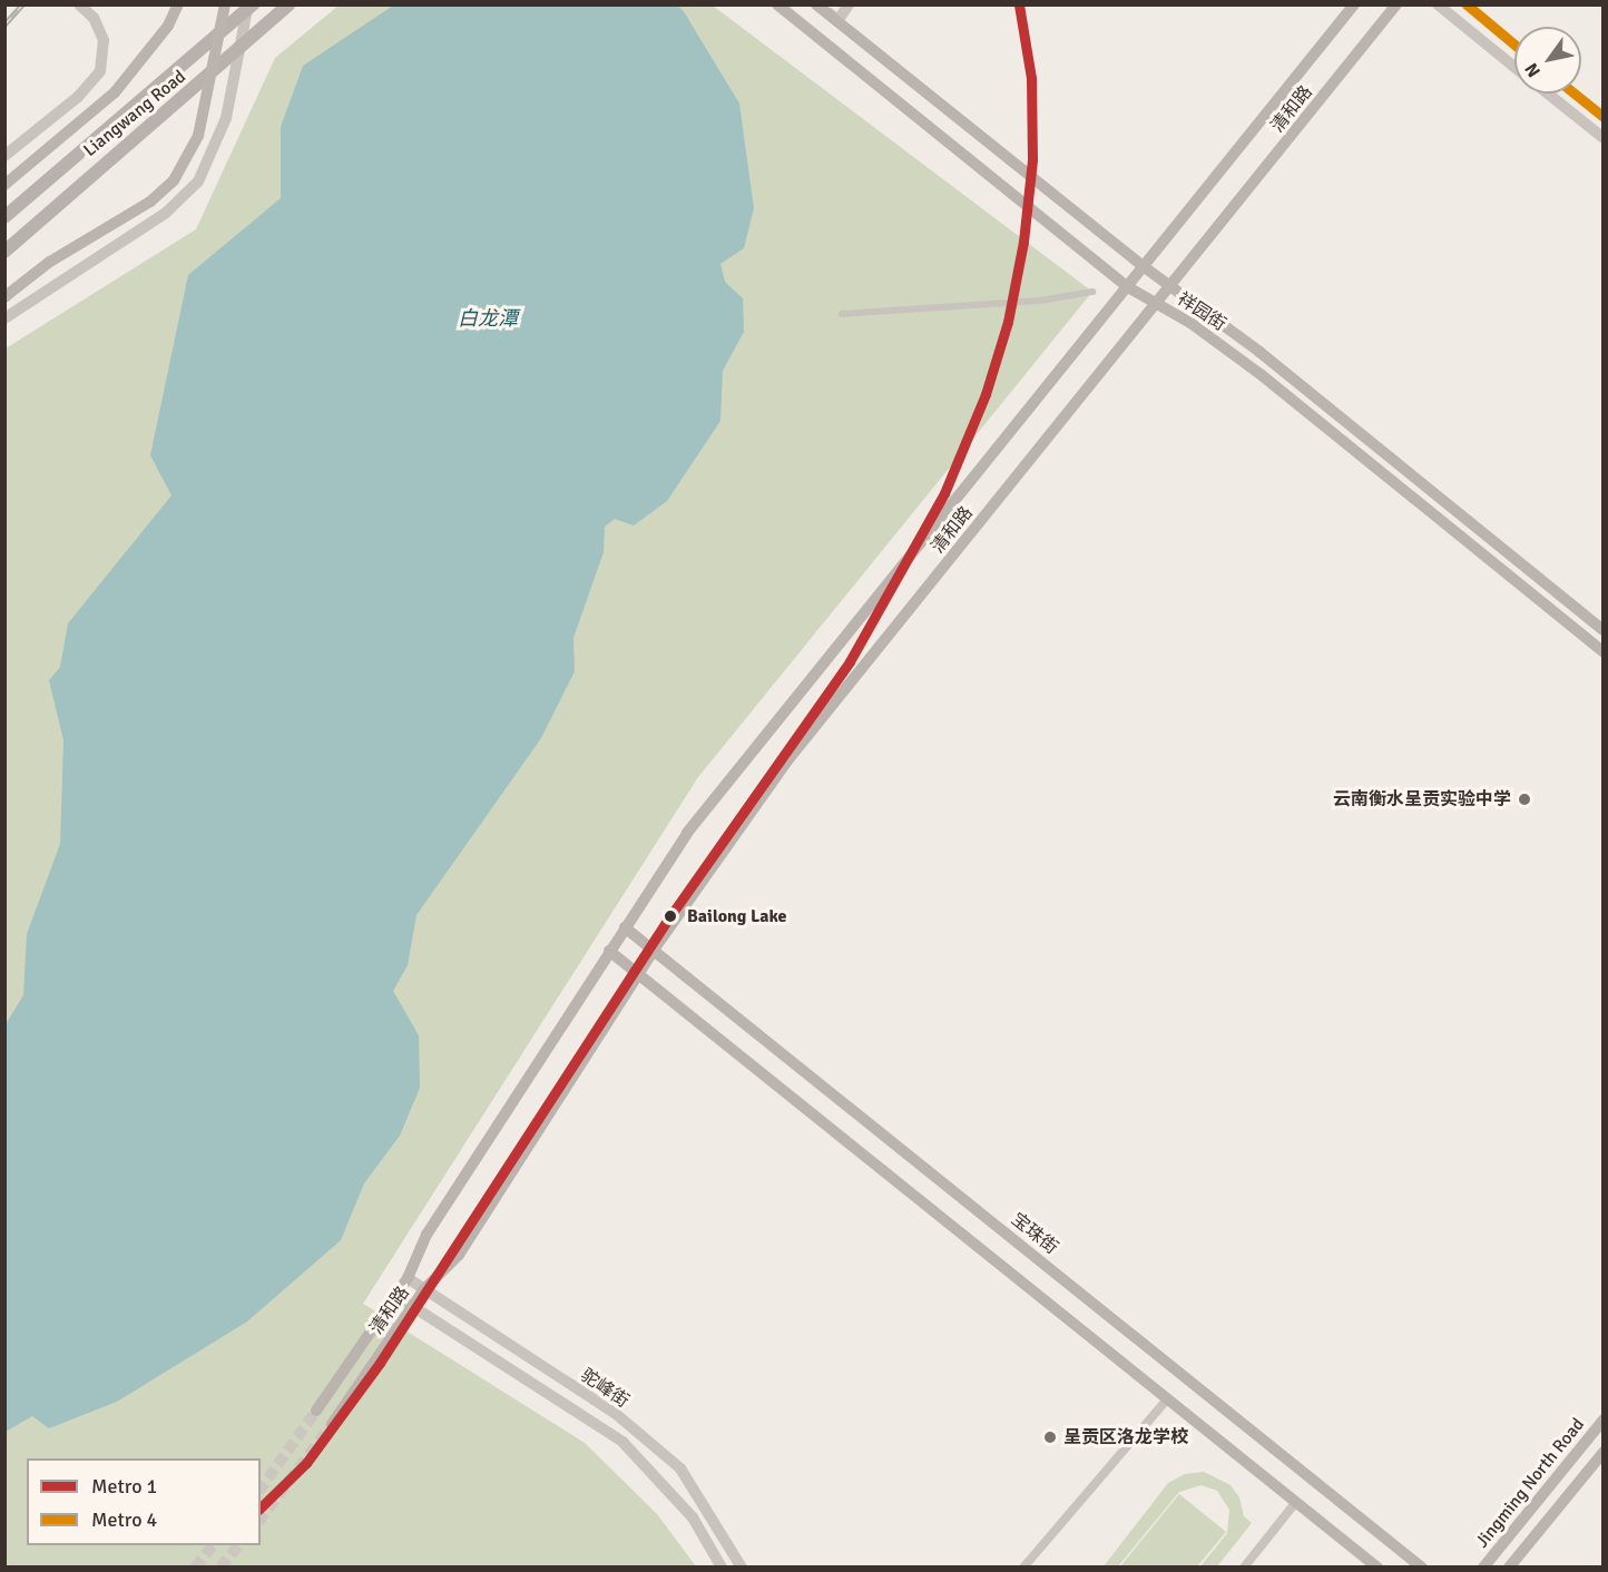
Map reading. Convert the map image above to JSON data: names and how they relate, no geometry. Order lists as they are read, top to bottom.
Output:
{
  "streets": {
    "main road": [
      "清和路",
      "Liangwang Road",
      "祥园街",
      "宝珠街",
      "Jingming North Road"
    ],
    "street": ["驼峰街"]
  },
  "crossings": [
    ["清和路", "祥园街"],
    ["清和路", "宝珠街"],
    ["清和路", "驼峰街"]
  ],
  "water": ["白龙潭"],
  "places": ["云南衡水呈贡实验中学", "Bailong Lake", "呈贡区洛龙学校"],
  "lines": ["metro line 1", "metro line 4"],
  "legend": ["Metro 1", "Metro 4"],
  "north": "bottom left"
}
